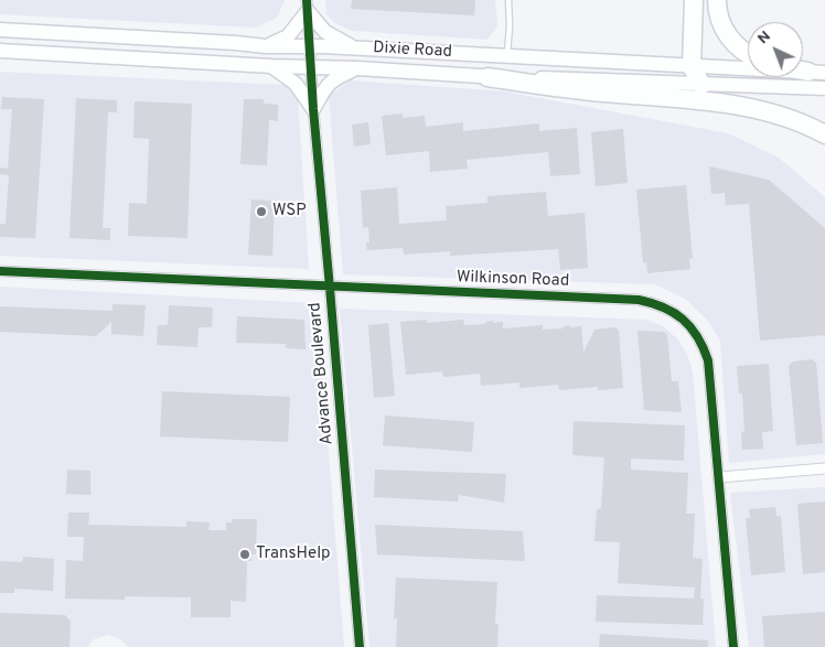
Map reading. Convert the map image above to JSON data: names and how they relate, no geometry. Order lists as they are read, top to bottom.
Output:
{
  "streets": {
    "main road": ["Dixie Road"],
    "street": ["Wilkinson Road", "Advance Boulevard"]
  },
  "crossings": [
    ["Dixie Road", "Advance Boulevard"],
    ["Wilkinson Road", "Advance Boulevard"]
  ],
  "places": ["WSP", "TransHelp"],
  "north": "top left"
}
